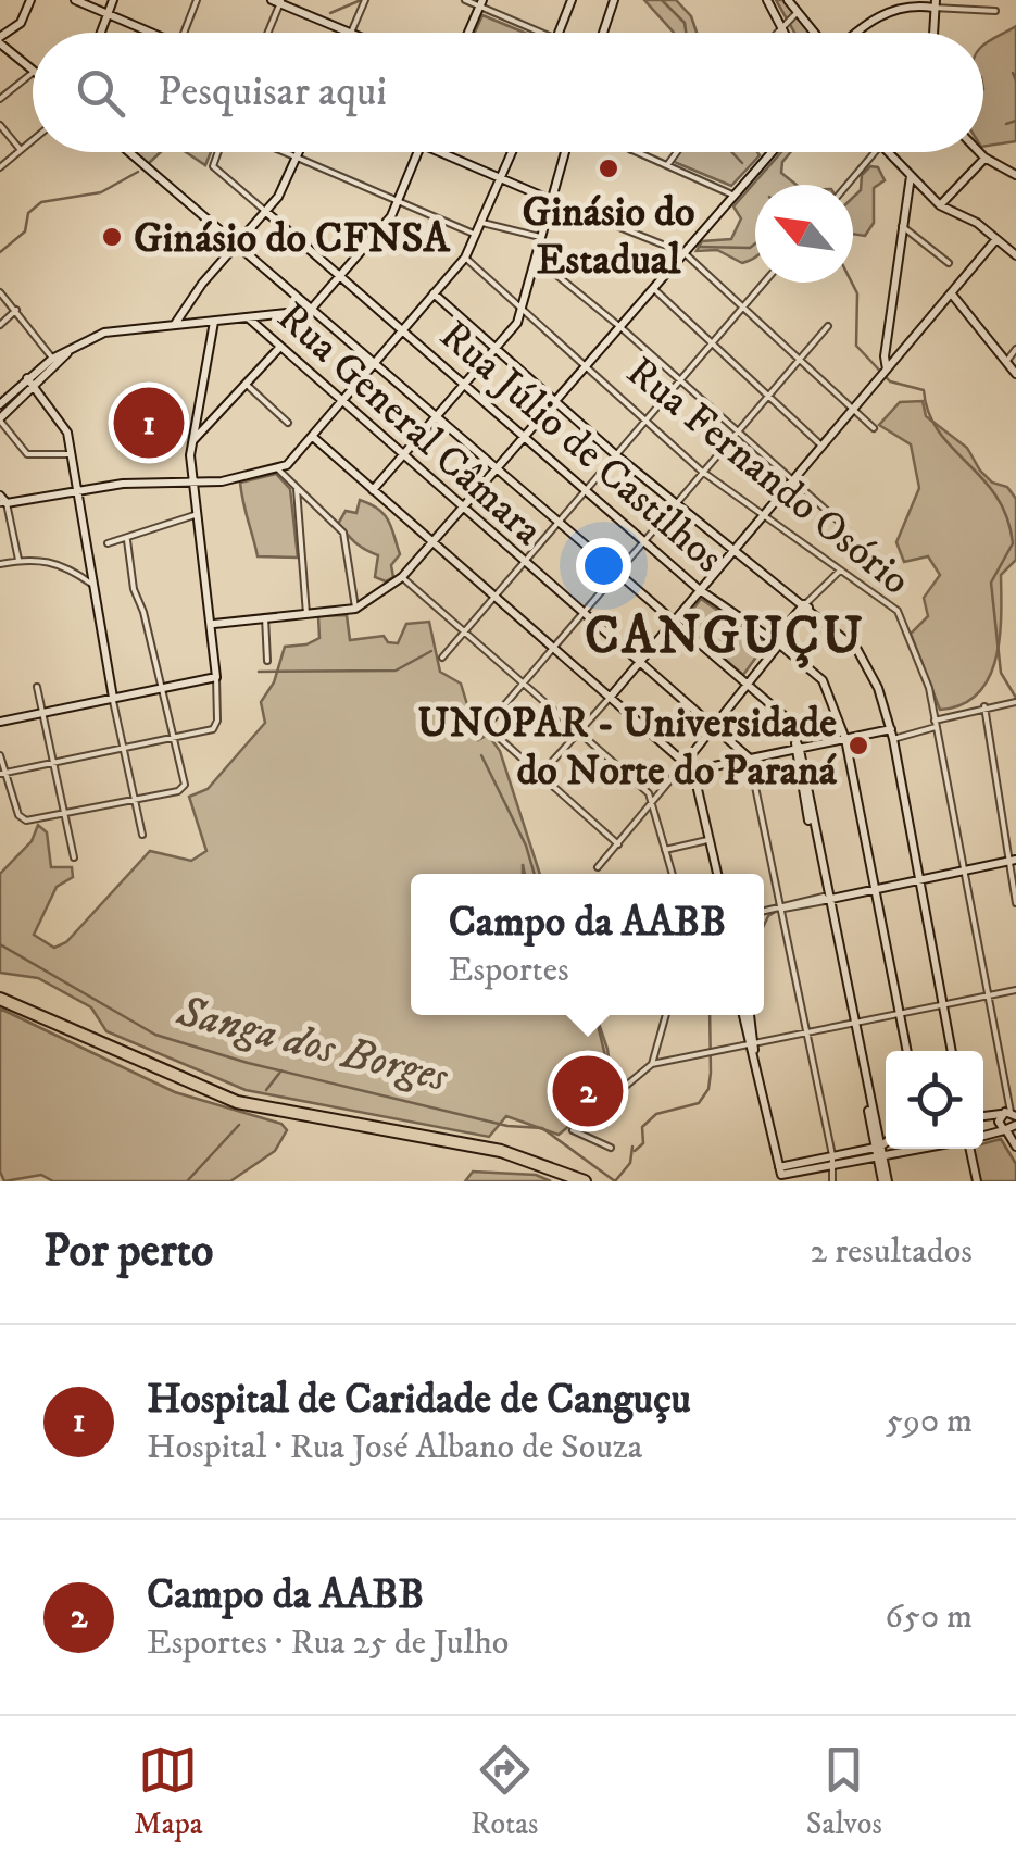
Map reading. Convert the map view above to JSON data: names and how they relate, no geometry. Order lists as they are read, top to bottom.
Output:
{
  "streets": {
    "street": ["Rua General Câmara", "Rua Júlio de Castilhos", "Rua Fernando Osório"]
  },
  "districts": ["CANGUÇU"],
  "water": ["Sanga dos Borges"],
  "places": ["Ginásio do Estadual", "Ginásio do CFNSA", "UNOPAR - Universidade do Norte do Paraná"],
  "north": "top left",
  "page": {
    "search": "Pesquisar aqui",
    "pins": ["1", "2"],
    "popup": ["Campo da AABB", "Esportes"],
    "heading": ["Por perto", "2 resultados"],
    "list": [
      {
        "mark": "1",
        "name": "Hospital de Caridade de Canguçu",
        "note": "Hospital · Rua José Albano de Souza",
        "value": "590 m"
      },
      {
        "mark": "2",
        "name": "Campo da AABB",
        "note": "Esportes · Rua 25 de Julho",
        "value": "650 m"
      }
    ],
    "nav": ["Mapa", "Rotas", "Salvos"]
  }
}
